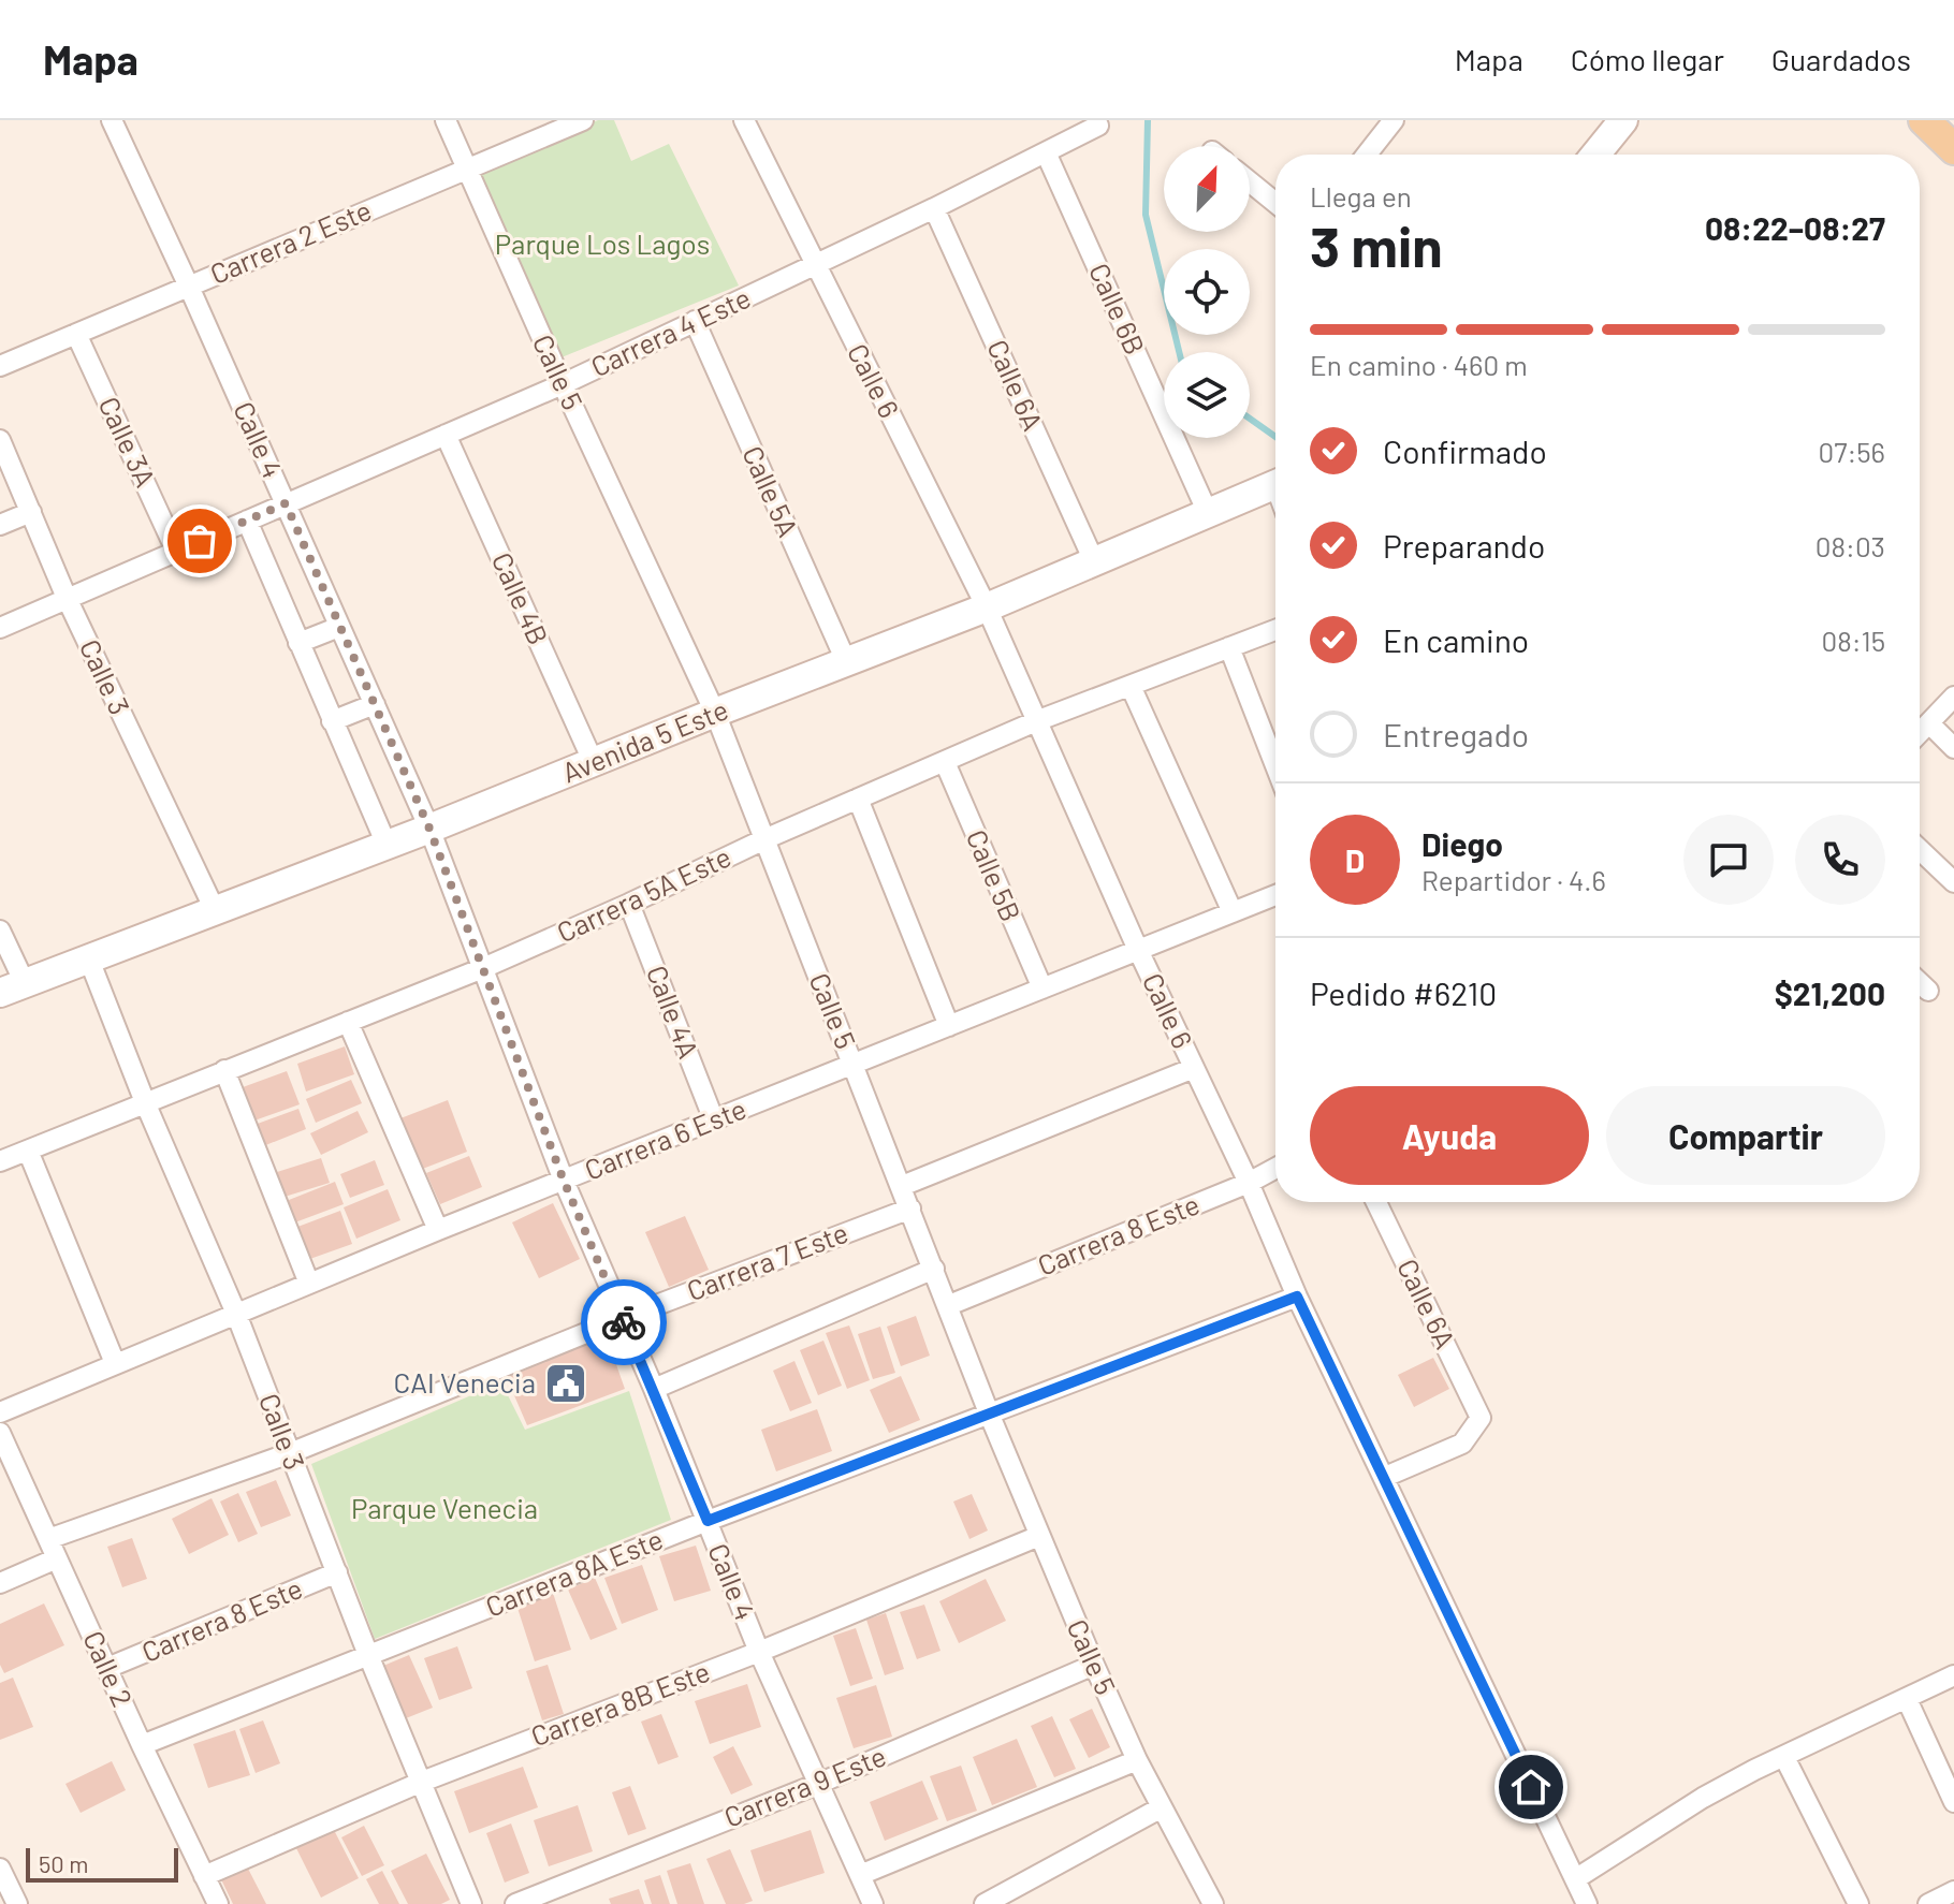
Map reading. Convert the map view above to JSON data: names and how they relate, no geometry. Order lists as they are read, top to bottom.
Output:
{
  "streets": {
    "main road": ["Avenida 5 Este"],
    "street": [
      "Carrera 2 Este",
      "Calle 6B",
      "Carrera 4 Este",
      "Calle 5",
      "Calle 6",
      "Calle 6A",
      "Calle 4",
      "Calle 3A",
      "Calle 5A",
      "Calle 4B",
      "Calle 3",
      "Calle 5B",
      "Carrera 5A Este",
      "Calle 4A",
      "Carrera 6 Este",
      "Carrera 8 Este",
      "Carrera 7 Este",
      "Carrera 8A Este",
      "Calle 2",
      "Carrera 8B Este",
      "Carrera 9 Este"
    ]
  },
  "crossings": [
    ["Carrera 2 Este", "Calle 5"],
    ["Carrera 2 Este", "Calle 4"],
    ["Carrera 2 Este", "Calle 3A"],
    ["Calle 6B", "Carrera 4 Este"],
    ["Calle 6B", "Avenida 5 Este"],
    ["Carrera 4 Este", "Calle 5"],
    ["Carrera 4 Este", "Calle 6"],
    ["Carrera 4 Este", "Calle 6A"],
    ["Carrera 4 Este", "Calle 4"],
    ["Carrera 4 Este", "Calle 3A"],
    ["Carrera 4 Este", "Calle 5A"],
    ["Carrera 4 Este", "Calle 4B"],
    ["Carrera 4 Este", "Calle 3"],
    ["Calle 5", "Avenida 5 Este"],
    ["Calle 5", "Carrera 5A Este"],
    ["Calle 5", "Carrera 6 Este"],
    ["Calle 5", "Carrera 8 Este"],
    ["Calle 5", "Carrera 7 Este"],
    ["Calle 5", "Carrera 8A Este"],
    ["Calle 5", "Carrera 8B Este"],
    ["Calle 5", "Carrera 9 Este"],
    ["Calle 6", "Calle 6A"],
    ["Calle 6", "Avenida 5 Este"],
    ["Calle 6", "Carrera 5A Este"],
    ["Calle 6", "Carrera 6 Este"],
    ["Calle 6", "Carrera 8 Este"],
    ["Calle 6", "Carrera 8A Este"],
    ["Calle 6A", "Avenida 5 Este"],
    ["Calle 4", "Avenida 5 Este"],
    ["Calle 4", "Carrera 5A Este"],
    ["Calle 4", "Carrera 6 Este"],
    ["Calle 4", "Carrera 7 Este"],
    ["Calle 4", "Carrera 8A Este"],
    ["Calle 4", "Carrera 8B Este"],
    ["Calle 4", "Carrera 9 Este"],
    ["Calle 5A", "Avenida 5 Este"],
    ["Calle 4B", "Avenida 5 Este"],
    ["Calle 3", "Avenida 5 Este"],
    ["Calle 3", "Carrera 5A Este"],
    ["Calle 3", "Carrera 6 Este"],
    ["Calle 3", "Carrera 8 Este"],
    ["Calle 3", "Carrera 7 Este"],
    ["Calle 3", "Carrera 8A Este"],
    ["Calle 3", "Carrera 8B Este"],
    ["Calle 5B", "Carrera 5A Este"],
    ["Calle 5B", "Carrera 6 Este"],
    ["Carrera 5A Este", "Calle 4A"],
    ["Calle 4A", "Carrera 6 Este"],
    ["Carrera 8 Este", "Calle 2"],
    ["Carrera 7 Este", "Calle 2"],
    ["Carrera 8A Este", "Calle 2"],
    ["Calle 2", "Carrera 8B Este"]
  ],
  "parks": ["Parque Los Lagos", "Parque Venecia"],
  "places": {
    "public building": ["CAI Venecia"]
  },
  "scale_bar": "50 m",
  "north": "top right",
  "page": {
    "header": "Mapa",
    "nav": ["Mapa", "Cómo llegar", "Guardados"],
    "heading": ["3 min", "Llega en", "08:22–08:27"],
    "panel": [
      "Diego",
      "Repartidor · 4.6",
      "Pedido #6210",
      "$21,200"
    ],
    "bar": "En camino · 460 m",
    "list": [
      ["Confirmado", "07:56"],
      ["Preparando", "08:03"],
      ["En camino", "08:15"],
      "Entregado"
    ],
    "round": "D",
    "buttons": ["Ayuda", "Compartir"],
    "scale": "50 m"
  }
}
